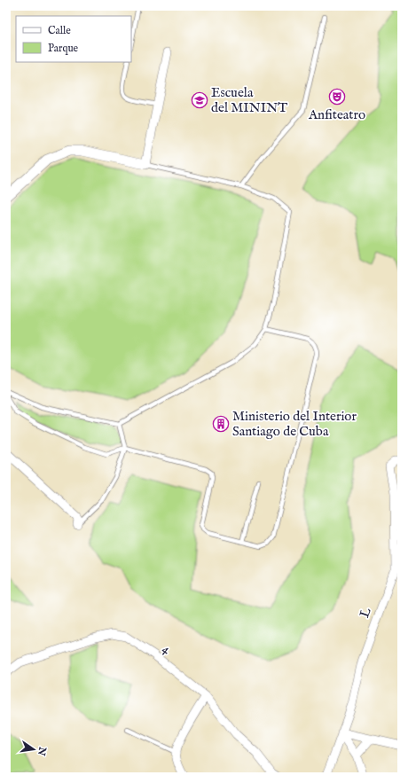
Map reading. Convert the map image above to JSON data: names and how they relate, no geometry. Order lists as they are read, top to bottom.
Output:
{
  "streets": {
    "street": ["L", "4"]
  },
  "places": {
    "theatre": ["Anfiteatro"],
    "school or university": ["Escuela del MININT"],
    "building": ["Ministerio del Interior Santiago de Cuba"]
  },
  "legend": ["Calle", "Parque"],
  "north": "right"
}
